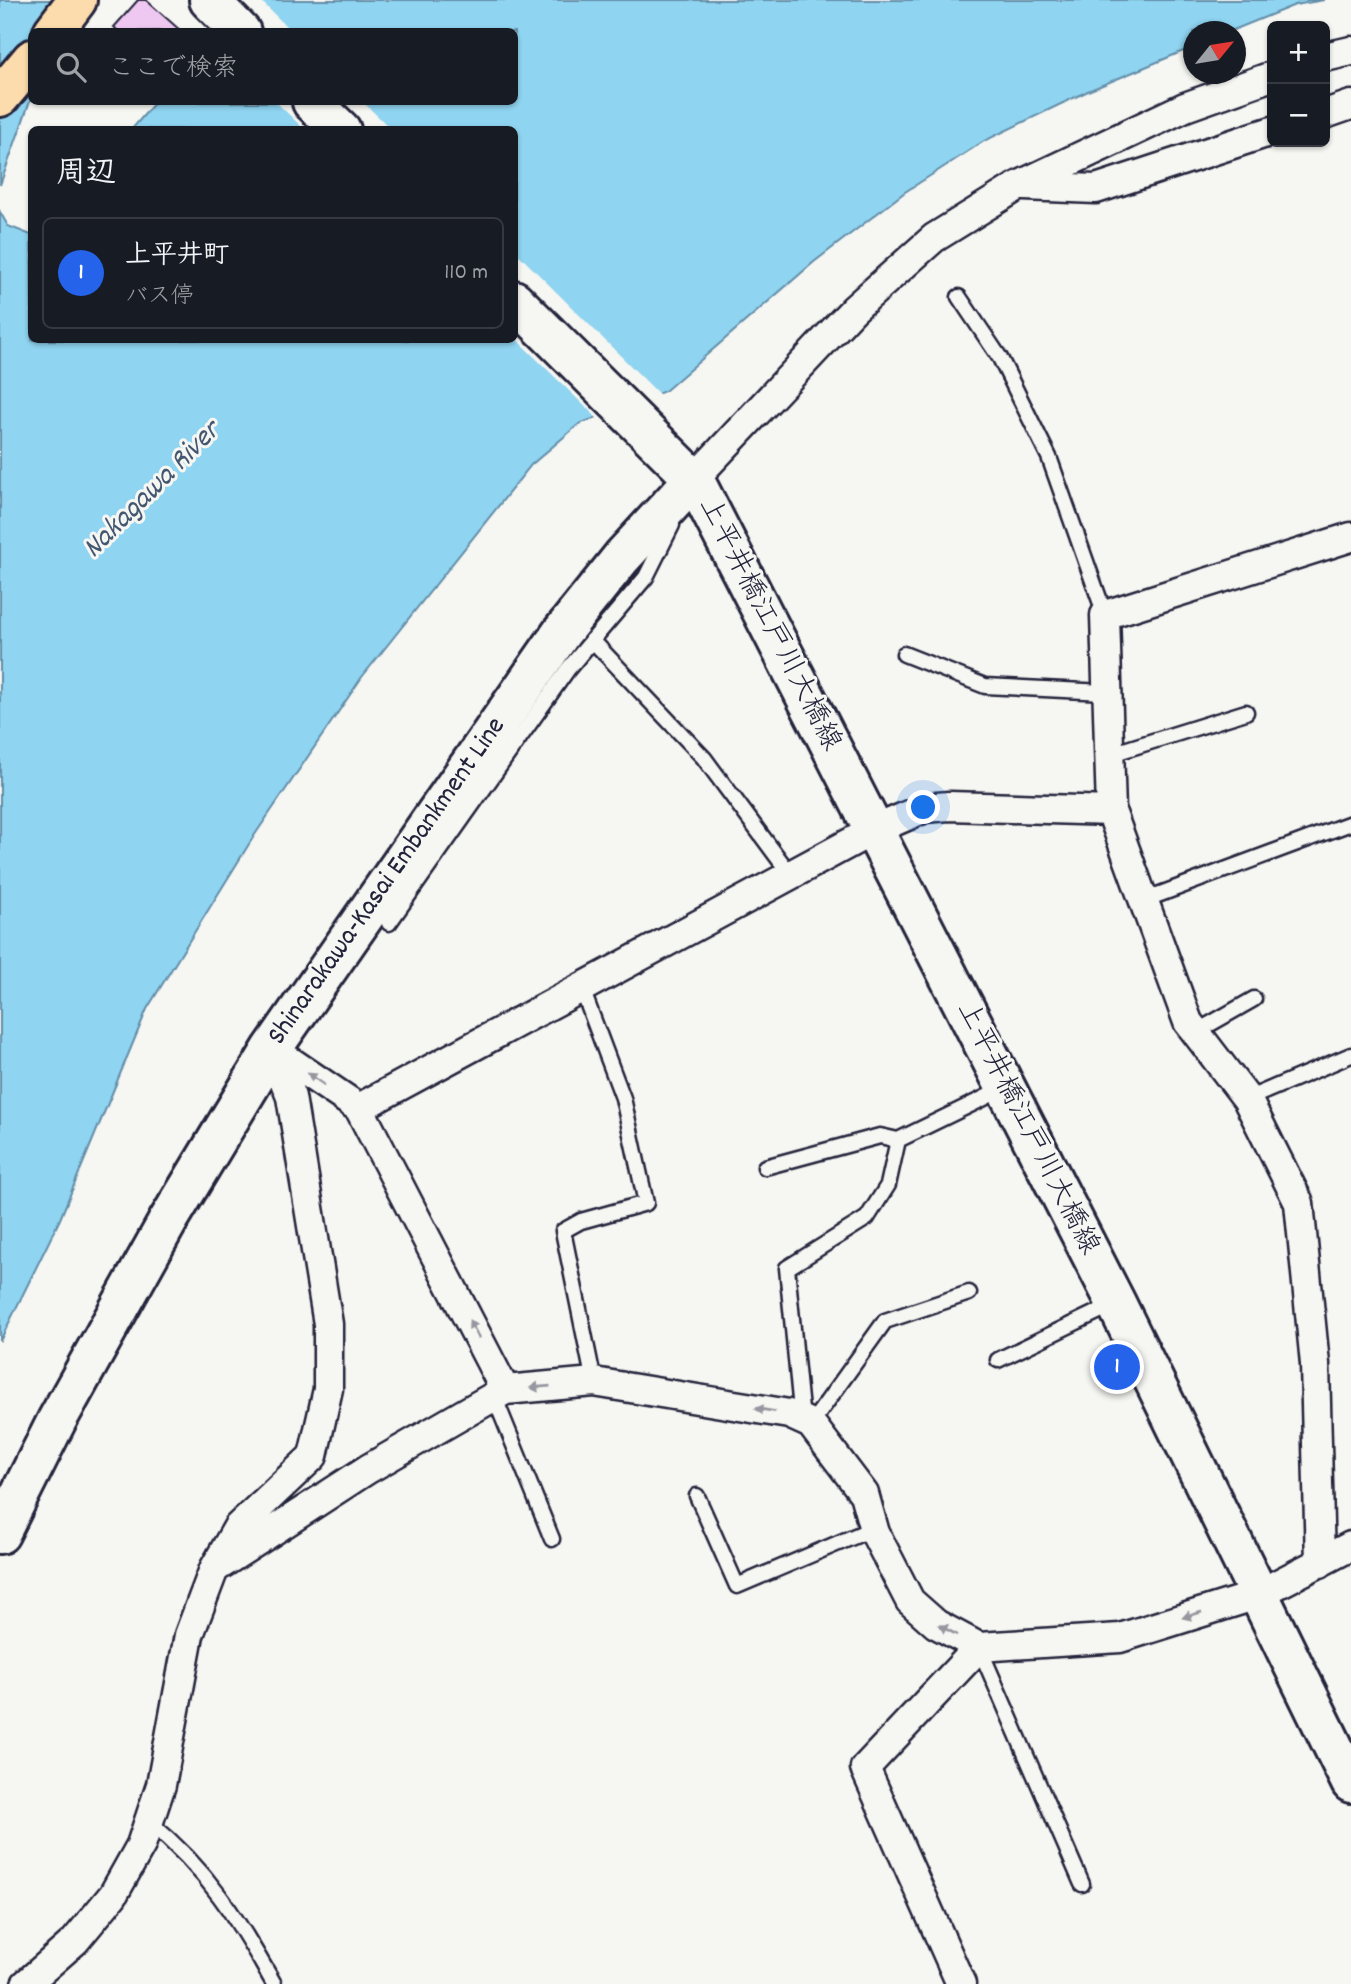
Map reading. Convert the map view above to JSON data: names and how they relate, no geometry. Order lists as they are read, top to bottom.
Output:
{
  "streets": {
    "main road": ["上平井橋江戸川大橋線", "Shinarakawa-Kasai Embankment Line"]
  },
  "crossings": [
    ["上平井橋江戸川大橋線", "Shinarakawa-Kasai Embankment Line"]
  ],
  "water": ["Nakagawa River"],
  "north": "top right",
  "page": {
    "map_buttons": ["+", "−"],
    "search": "ここで検索",
    "heading": "周辺",
    "list": [
      {
        "mark": "1",
        "name": "上平井町",
        "note": "バス停",
        "value": "110 m"
      }
    ],
    "pins": "1"
  }
}
